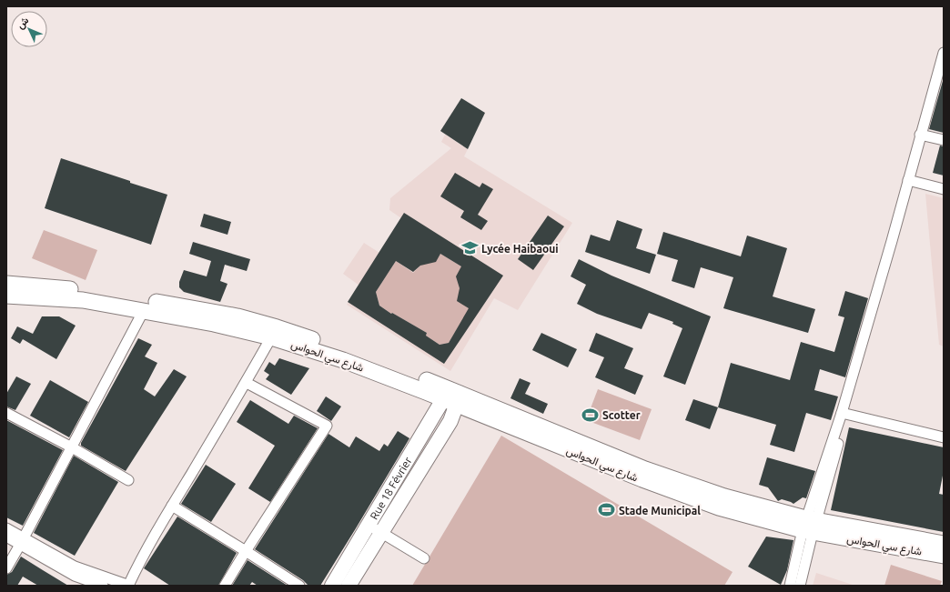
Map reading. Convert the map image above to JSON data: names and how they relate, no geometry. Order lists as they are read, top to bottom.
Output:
{
  "streets": {
    "main road": ["شارع سي الحواس"],
    "street": ["Rue 18 Février"]
  },
  "crossings": [
    ["شارع سي الحواس", "Rue 18 Février"]
  ],
  "places": {
    "school or university": ["Lycée Haibaoui"],
    "sports": ["Scotter", "Stade Municipal"]
  },
  "north": "top left"
}
